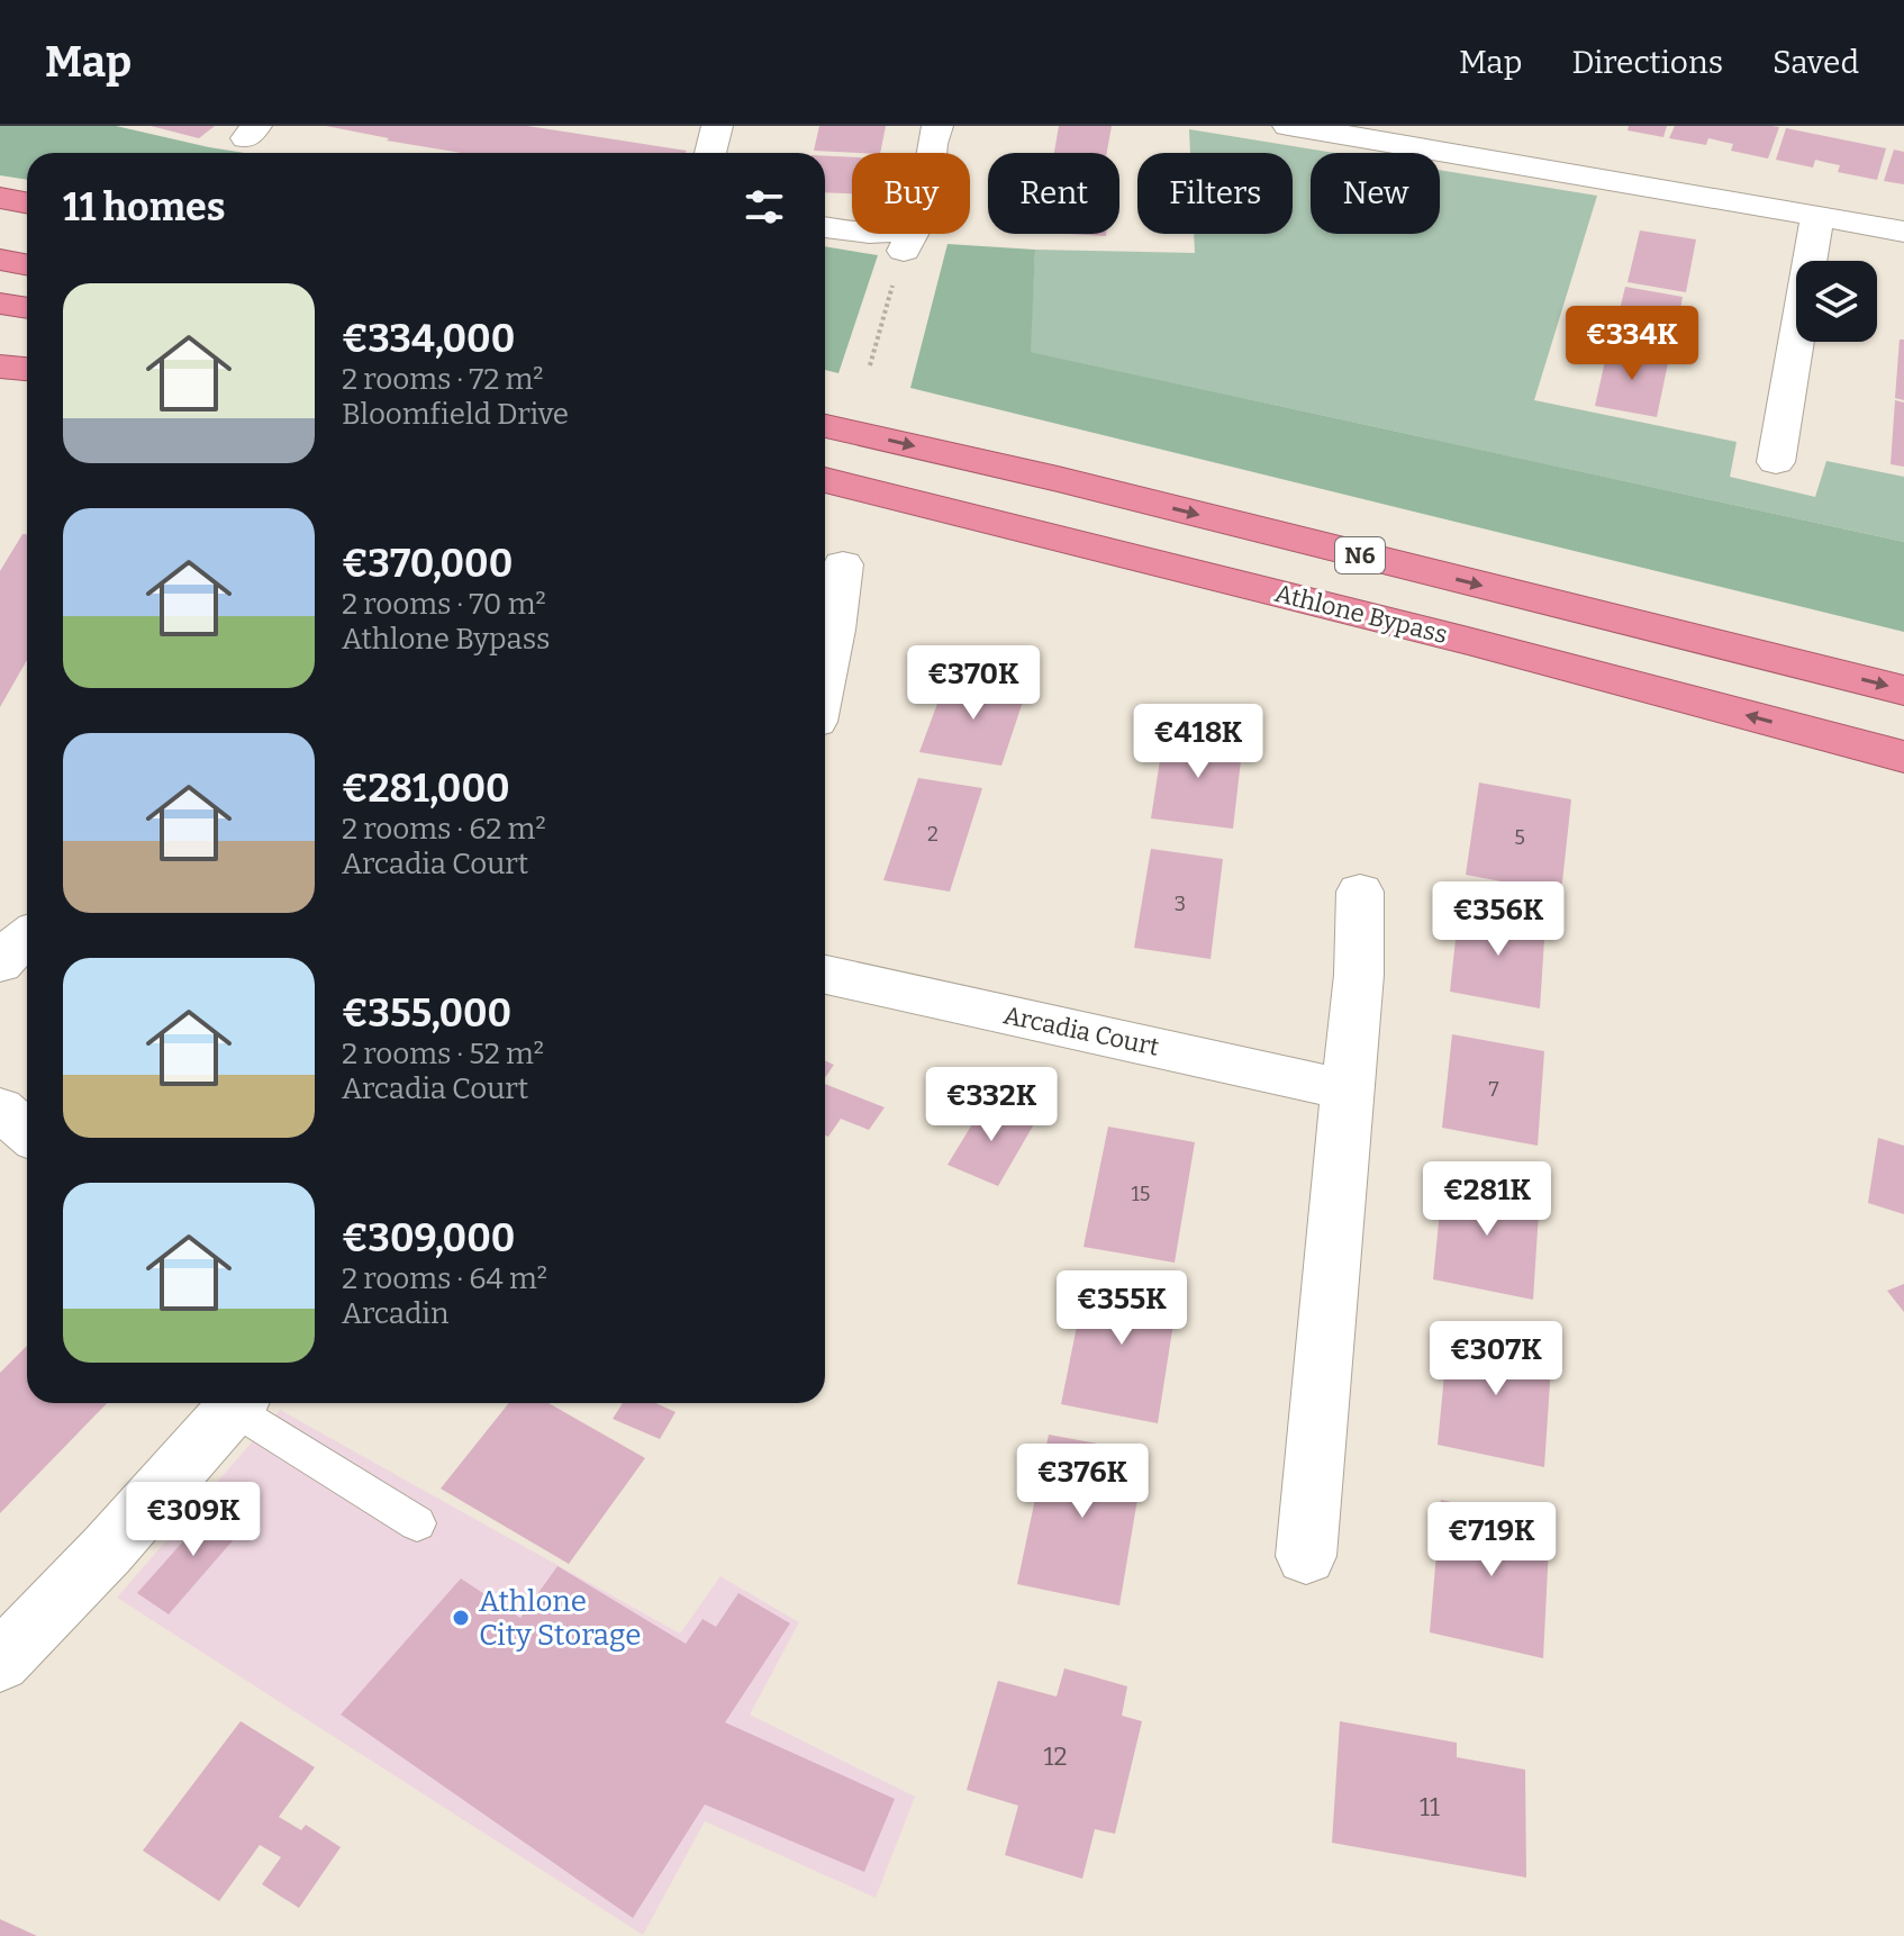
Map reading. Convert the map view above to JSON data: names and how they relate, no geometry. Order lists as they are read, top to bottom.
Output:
{
  "streets": {
    "highway": ["N6", "Athlone Bypass"],
    "street": ["Arcadia Court"]
  },
  "crossings": [
    ["N6", "Athlone Bypass"]
  ],
  "places": ["Athlone City Storage"],
  "house_numbers": [
    "2",
    "5",
    "3",
    "7",
    "15",
    "12",
    "11"
  ],
  "page": {
    "header": "Map",
    "nav": ["Map", "Directions", "Saved"],
    "chip": [
      "Buy",
      "Rent",
      "Filters",
      "New"
    ],
    "heading": "11 homes",
    "list": [
      {
        "name": "€334,000",
        "note": "2 rooms · 72 m² · Bloomfield Drive"
      },
      {
        "name": "€370,000",
        "note": "2 rooms · 70 m² · Athlone Bypass"
      },
      {
        "name": "€281,000",
        "note": "2 rooms · 62 m² · Arcadia Court"
      },
      {
        "name": "€355,000",
        "note": "2 rooms · 52 m² · Arcadia Court"
      },
      {
        "name": "€309,000",
        "note": "2 rooms · 64 m² · Arcadin"
      }
    ],
    "price": [
      "€334K",
      "€370K",
      "€418K",
      "€356K",
      "€332K",
      "€281K",
      "€355K",
      "€307K",
      "€376K",
      "€309K",
      "€719K"
    ]
  }
}
